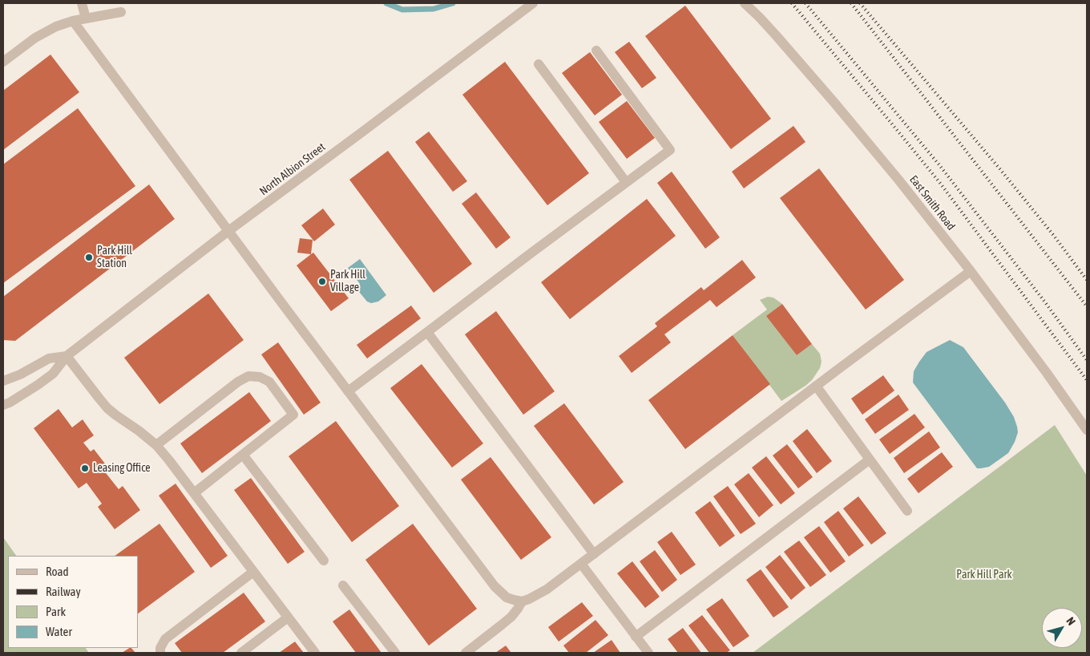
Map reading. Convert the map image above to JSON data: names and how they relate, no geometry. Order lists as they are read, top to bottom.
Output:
{
  "streets": {
    "street": ["North Albion Street", "East Smith Road"]
  },
  "parks": ["Park Hill Park"],
  "places": ["Park Hill Station", "Park Hill Village", "Leasing Office"],
  "legend": [
    "Road",
    "Railway",
    "Park",
    "Water"
  ],
  "north": "top right"
}
